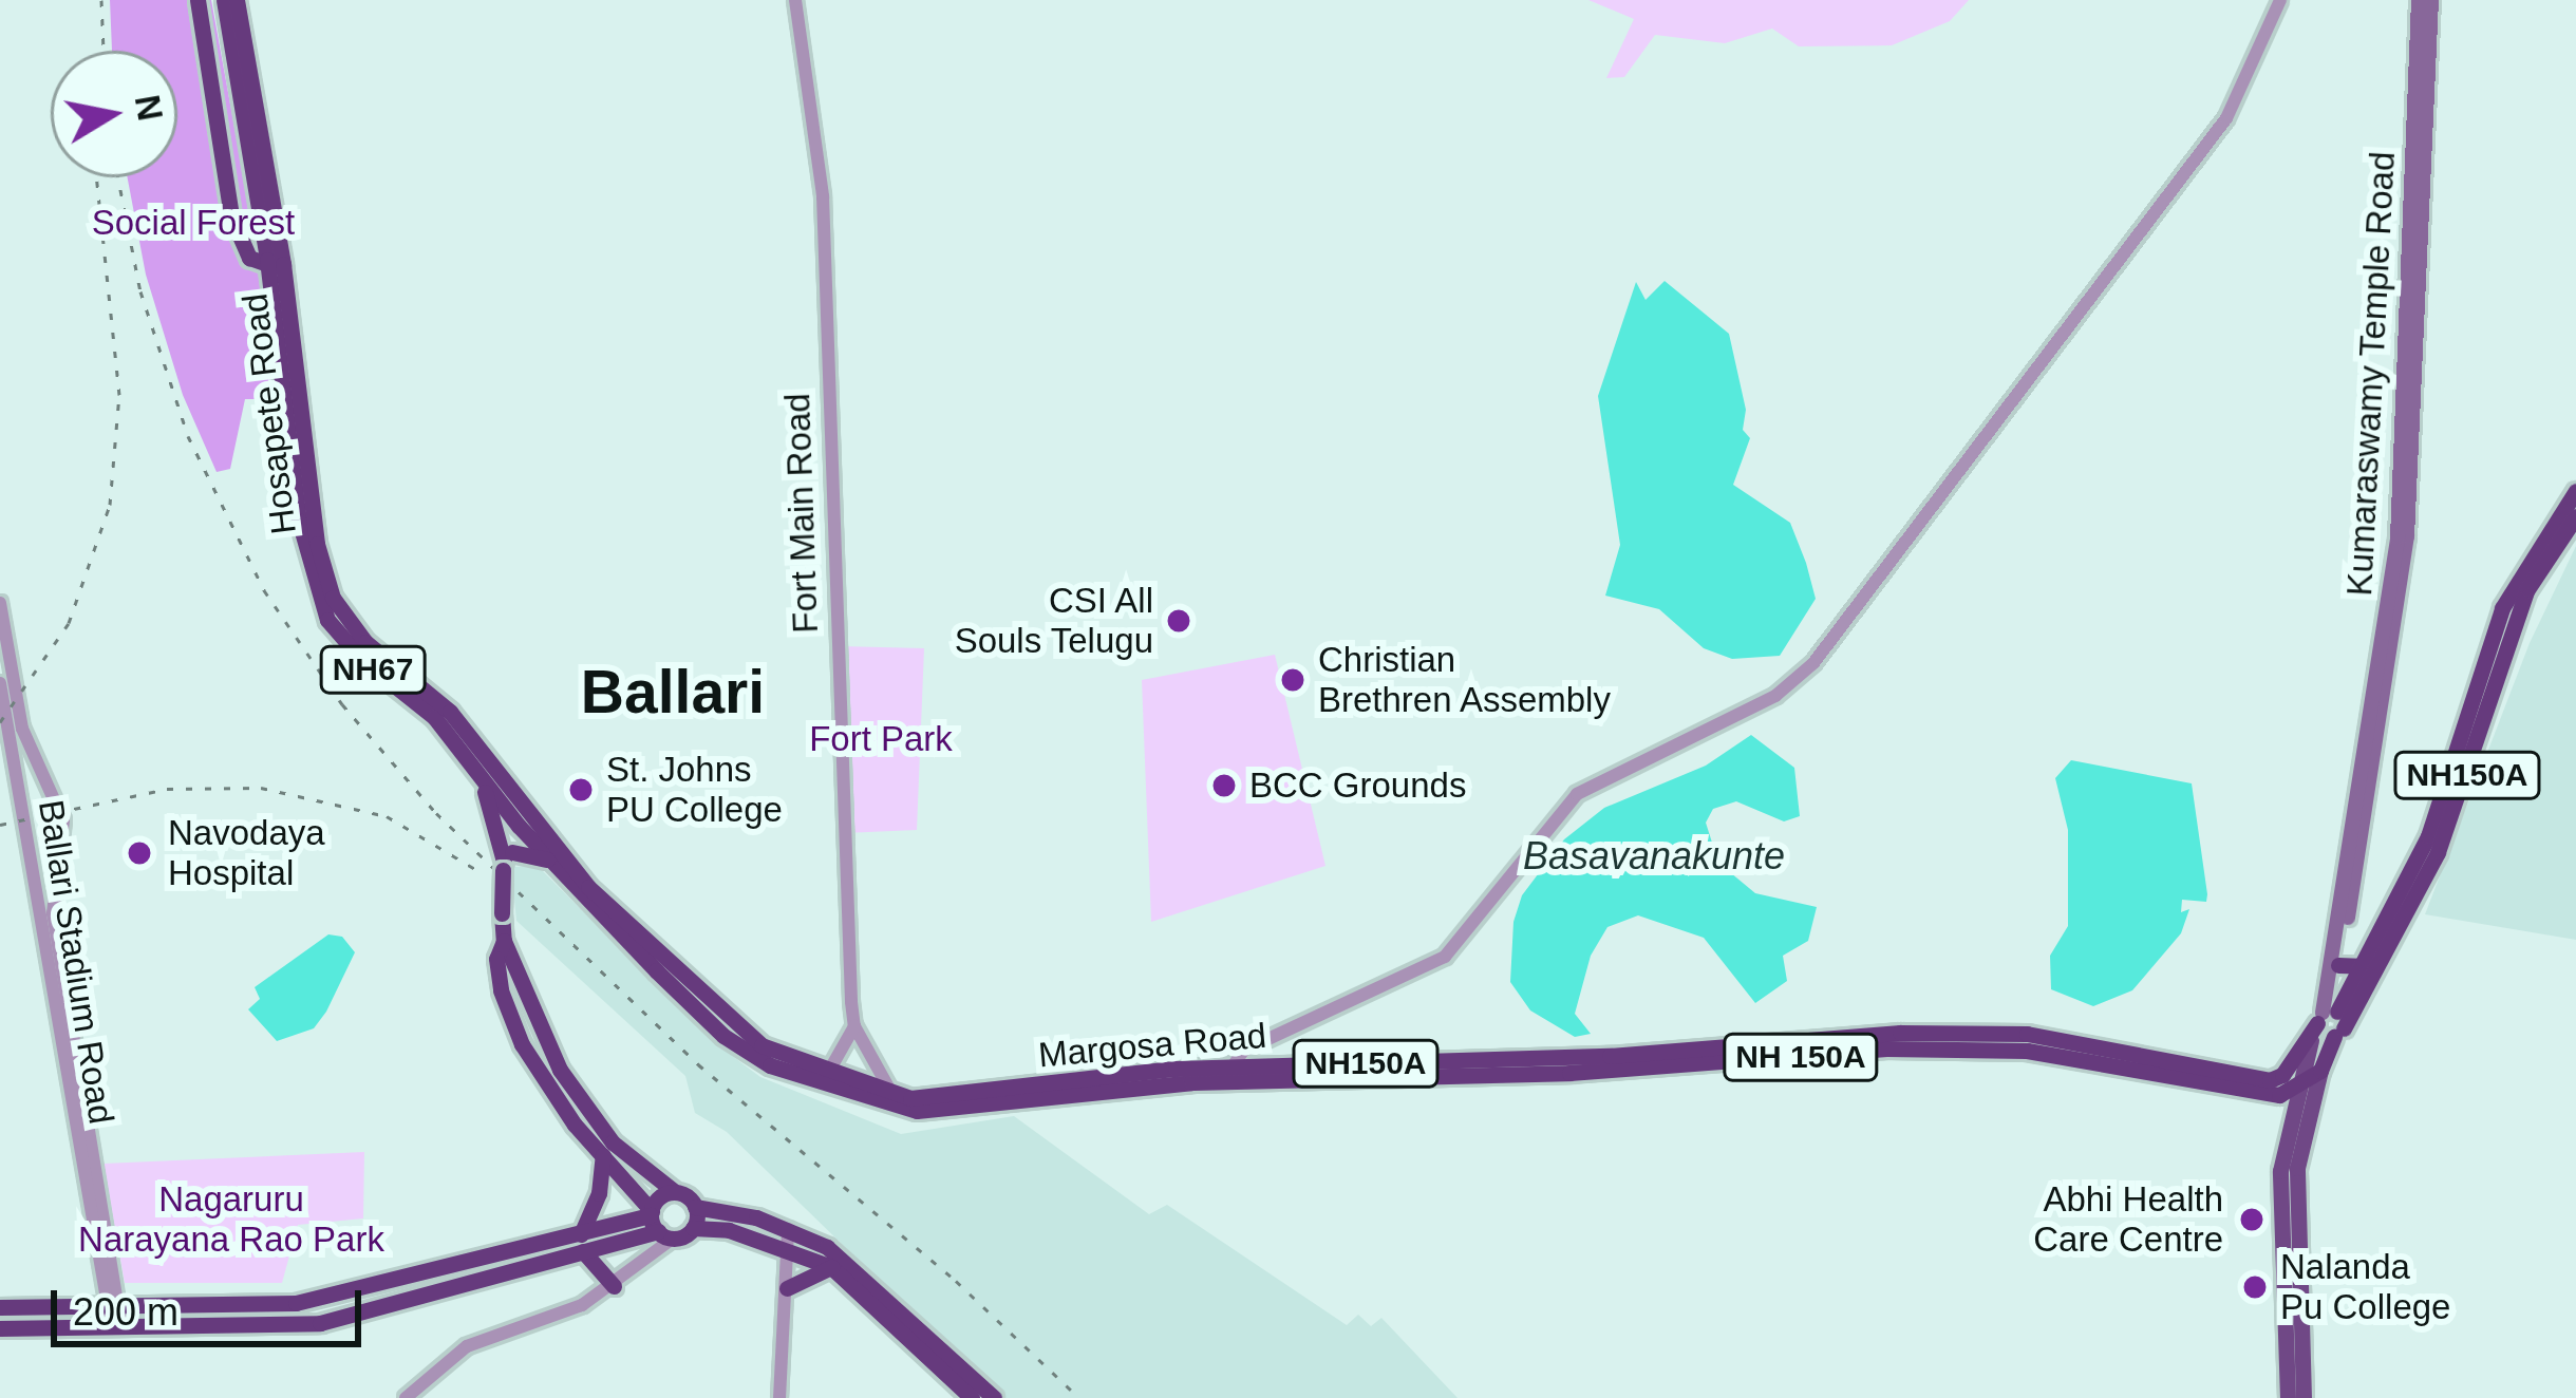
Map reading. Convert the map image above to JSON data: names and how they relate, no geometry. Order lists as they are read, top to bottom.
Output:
{
  "streets": {
    "highway": [
      "Hosapete Road",
      "NH67",
      "NH150A",
      "Margosa Road",
      "NH 150A"
    ],
    "main road": ["Kumaraswamy Temple Road"],
    "street": ["Fort Main Road", "Ballari Stadium Road"]
  },
  "crossings": [
    ["Hosapete Road", "Margosa Road"],
    ["Fort Main Road", "Margosa Road"],
    ["NH150A", "Margosa Road"]
  ],
  "districts": ["Ballari"],
  "water": ["Basavanakunte"],
  "parks": ["Social Forest", "Fort Park", "Nagaruru Narayana Rao Park"],
  "places": [
    "CSI All Souls Telugu",
    "Christian Brethren Assembly",
    "BCC Grounds",
    "St. Johns PU College",
    "Navodaya Hospital",
    "Abhi Health Care Centre",
    "Nalanda Pu College"
  ],
  "scale_bar": "200 m",
  "north": "right"
}
